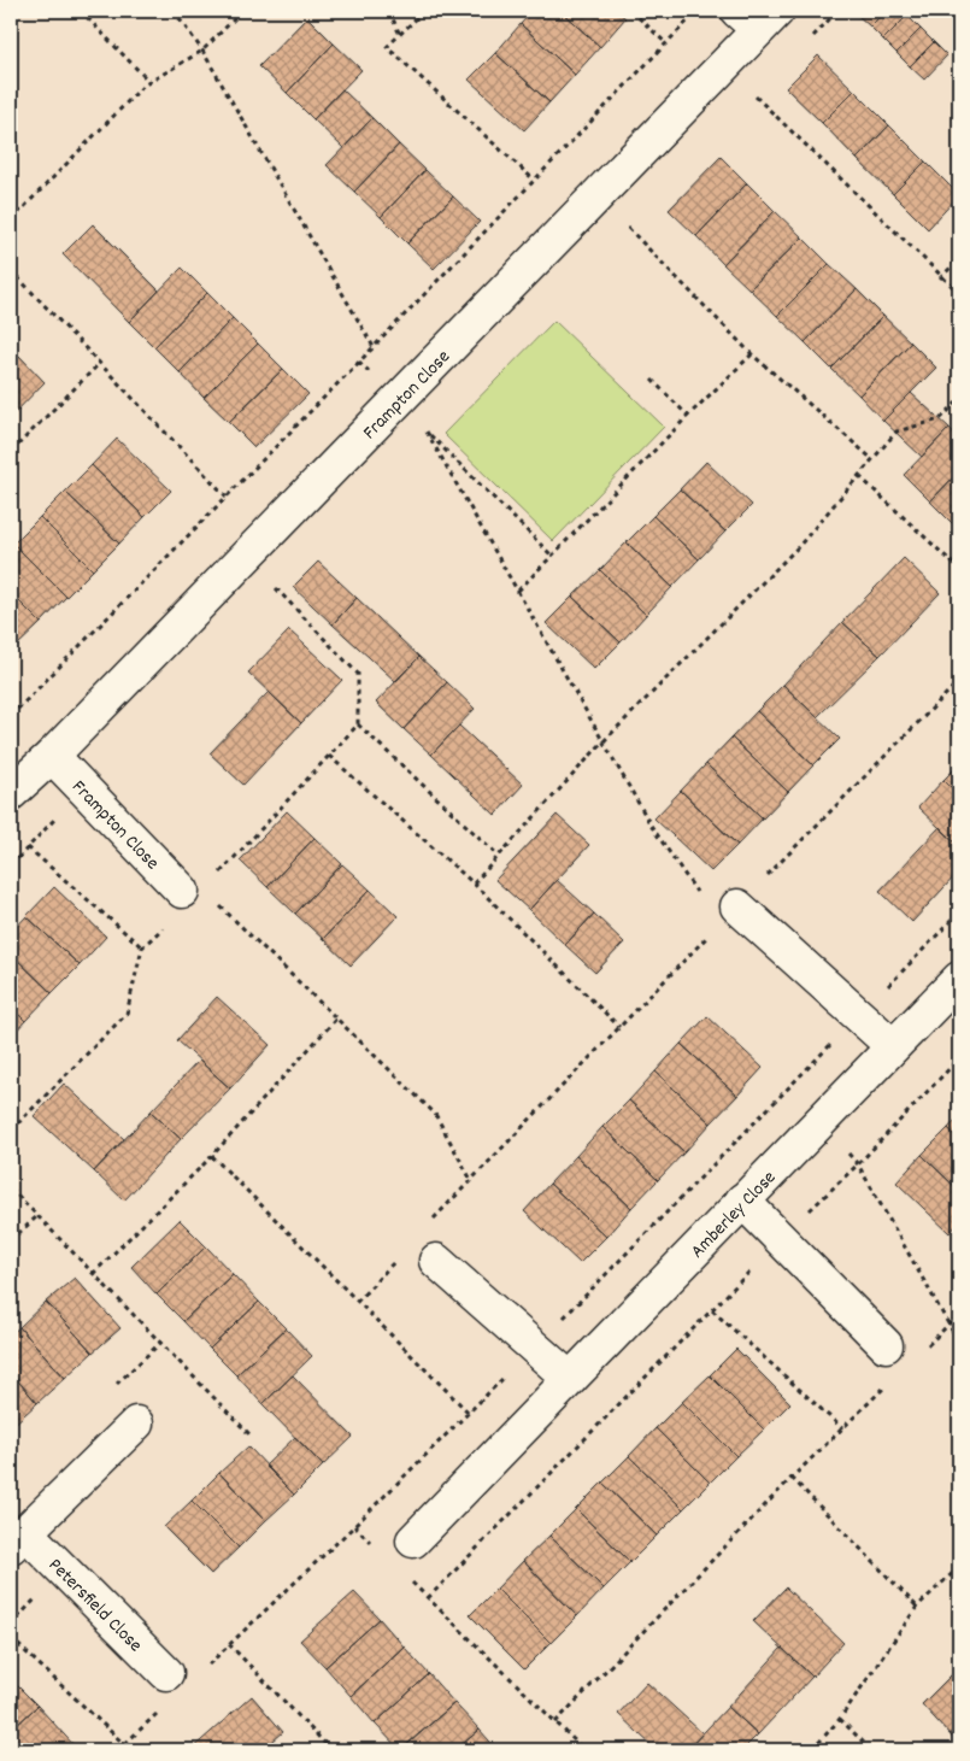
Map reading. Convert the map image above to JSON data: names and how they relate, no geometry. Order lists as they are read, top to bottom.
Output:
{
  "streets": {
    "street": ["Frampton Close", "Amberley Close", "Petersfield Close"]
  }
}
